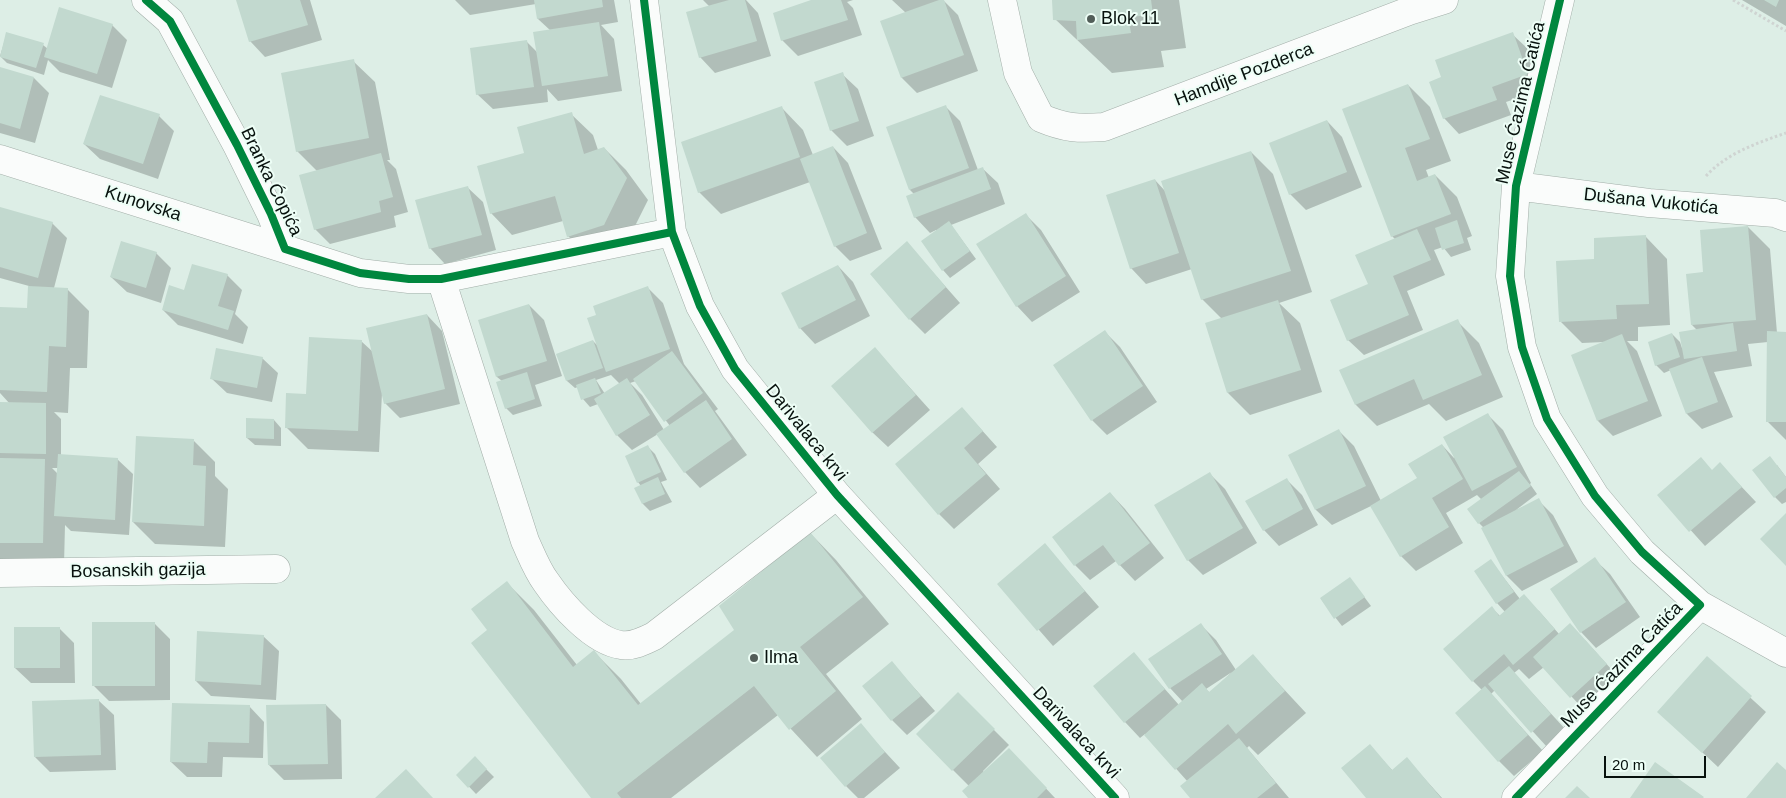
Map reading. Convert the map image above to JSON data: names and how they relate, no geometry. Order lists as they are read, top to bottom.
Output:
{
  "streets": {
    "street": [
      "Hamdije Pozderca",
      "Muse Ćazima Ćatića",
      "Branka Ćopića",
      "Dušana Vukotića",
      "Kunovska",
      "Darivalaca krvi",
      "Bosanskih gazija"
    ]
  },
  "crossings": [
    ["Muse Ćazima Ćatića", "Dušana Vukotića"],
    ["Branka Ćopića", "Kunovska"],
    ["Branka Ćopića", "Darivalaca krvi"]
  ],
  "places": ["Blok 11", "Ilma"],
  "scale_bar": "20 m"
}
